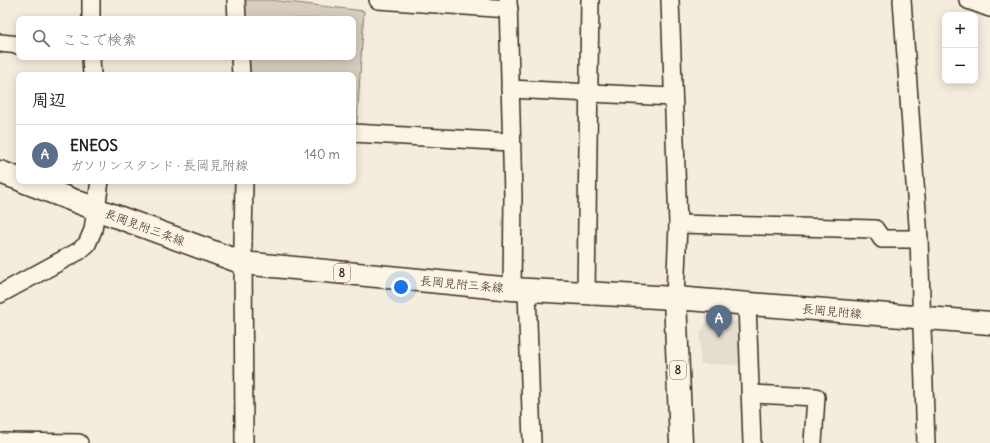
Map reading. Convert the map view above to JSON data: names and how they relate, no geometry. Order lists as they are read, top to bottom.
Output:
{
  "streets": {
    "main road": ["長岡見附三条線", "8", "長岡見附線"]
  },
  "crossings": [
    ["長岡見附三条線", "8"],
    ["長岡見附三条線", "長岡見附線"],
    ["8", "長岡見附線"]
  ],
  "page": {
    "map_buttons": ["+", "−"],
    "search": "ここで検索",
    "heading": "周辺",
    "list": [
      {
        "mark": "A",
        "name": "ENEOS",
        "note": "ガソリンスタンド · 長岡見附線",
        "value": "140 m"
      }
    ],
    "pins": "A"
  }
}
